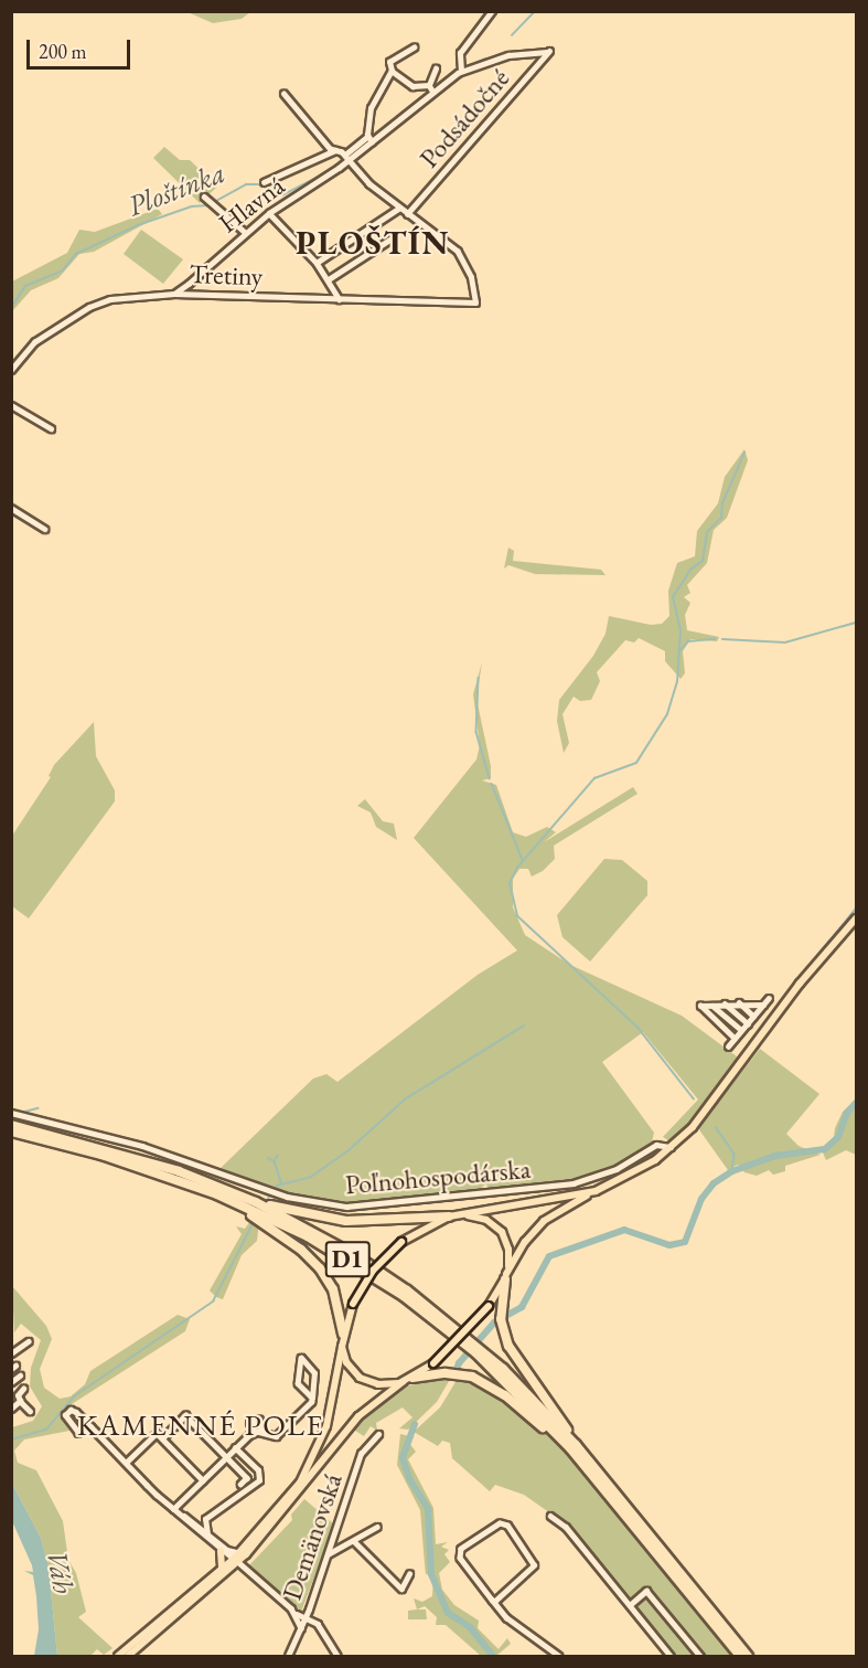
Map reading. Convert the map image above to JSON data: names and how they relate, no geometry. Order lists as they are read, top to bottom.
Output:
{
  "streets": {
    "highway": ["D1"],
    "street": [
      "Podsádočné",
      "Hlavná",
      "Tretiny",
      "Poľnohospodárska",
      "Demänovská"
    ]
  },
  "crossings": [
    ["Podsádočné", "Hlavná"],
    ["Podsádočné", "Tretiny"],
    ["Hlavná", "Tretiny"]
  ],
  "districts": ["PLOŠTÍN", "KAMENNÉ POLE"],
  "water": ["Ploštínka", "Váh"],
  "scale_bar": "200 m"
}
